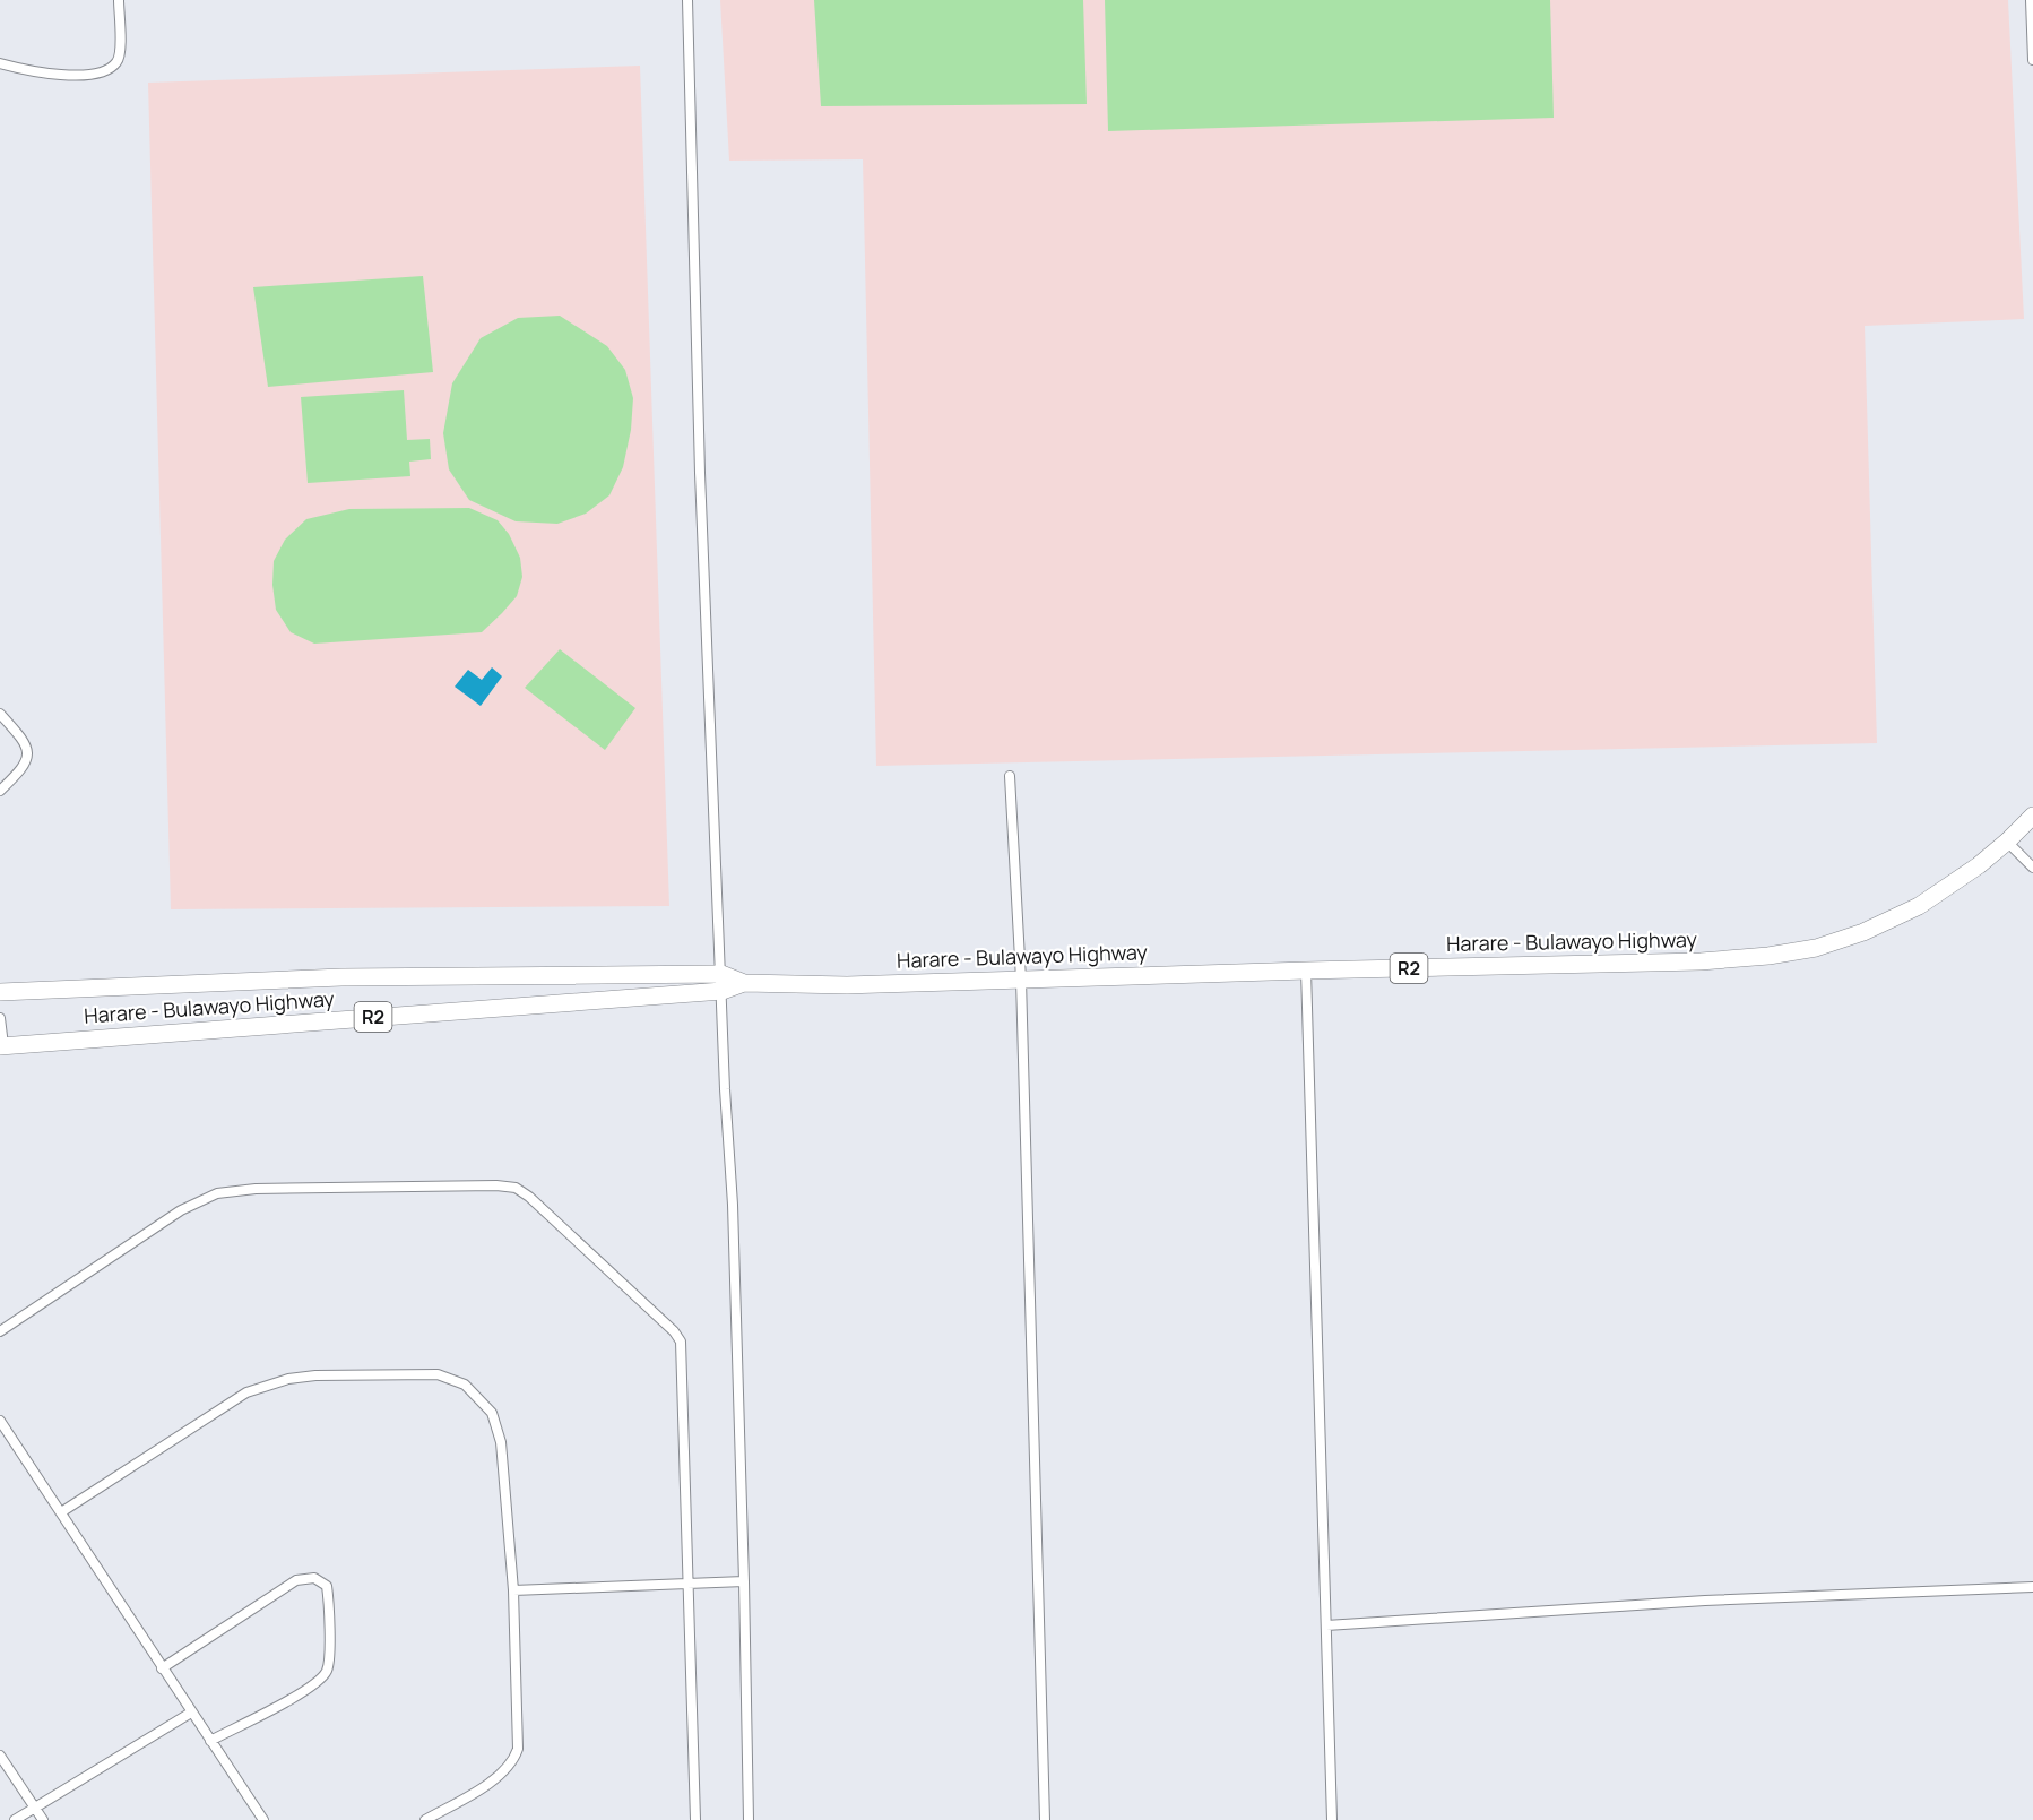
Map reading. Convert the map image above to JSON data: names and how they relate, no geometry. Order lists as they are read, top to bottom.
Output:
{
  "streets": {
    "highway": ["Harare - Bulawayo Highway", "R2"]
  }
}
